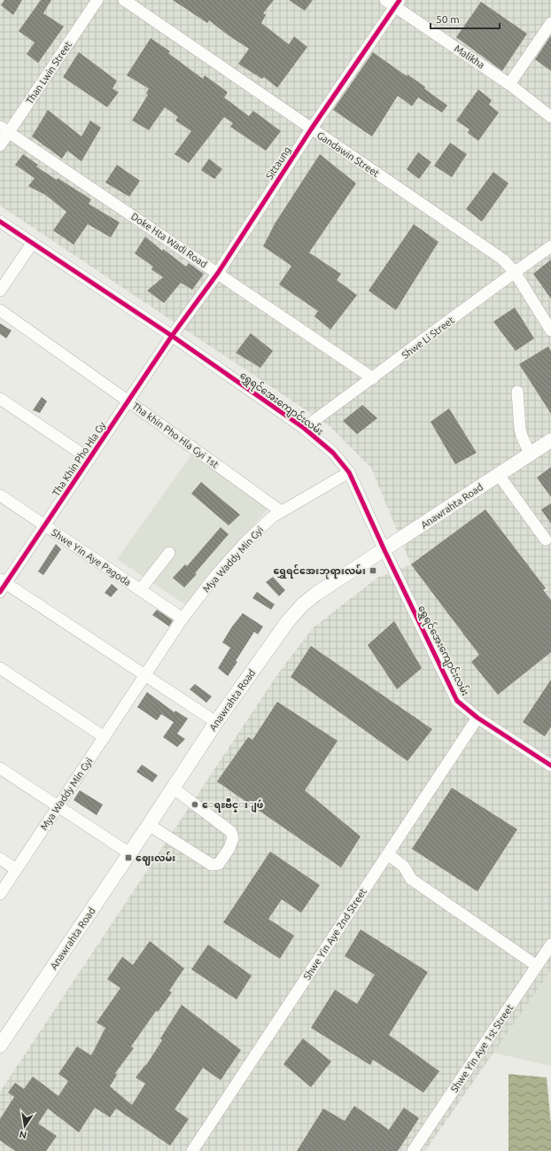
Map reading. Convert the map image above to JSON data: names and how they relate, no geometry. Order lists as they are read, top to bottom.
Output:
{
  "streets": {
    "main road": ["Anawrahta Road"],
    "street": [
      "Malikha",
      "Than Lwin Street",
      "Gandawin Street",
      "Sittaung",
      "Doke Hta Wadi Road",
      "Shwe Li Street",
      "ရွှေရင်အေးကျောင်းလမ်း",
      "Tha khin Pho Hla Gyi 1st",
      "Tha Khin Pho Hla Gy",
      "Shwe Yin Aye Pagoda",
      "Mya Waddy Min Gyi",
      "Shwe Yin Aye 2nd Street",
      "Shwe Yin Aye 1st Street"
    ]
  },
  "crossings": [
    ["Malikha", "Sittaung"],
    ["Than Lwin Street", "Doke Hta Wadi Road"],
    ["Gandawin Street", "Sittaung"],
    ["Gandawin Street", "Shwe Li Street"],
    ["Sittaung", "Doke Hta Wadi Road"],
    ["Sittaung", "ရွှေရင်အေးကျောင်းလမ်း"],
    ["Sittaung", "Tha Khin Pho Hla Gy"],
    ["Doke Hta Wadi Road", "Shwe Li Street"],
    ["Shwe Li Street", "ရွှေရင်အေးကျောင်းလမ်း"],
    ["ရွှေရင်အေးကျောင်းလမ်း", "Tha Khin Pho Hla Gy"],
    ["ရွှေရင်အေးကျောင်းလမ်း", "Anawrahta Road"],
    ["ရွှေရင်အေးကျောင်းလမ်း", "Mya Waddy Min Gyi"],
    ["ရွှေရင်အေးကျောင်းလမ်း", "Shwe Yin Aye 2nd Street"],
    ["Tha khin Pho Hla Gyi 1st", "Tha Khin Pho Hla Gy"],
    ["Tha khin Pho Hla Gyi 1st", "Mya Waddy Min Gyi"],
    ["Tha Khin Pho Hla Gy", "Shwe Yin Aye Pagoda"],
    ["Shwe Yin Aye Pagoda", "Mya Waddy Min Gyi"]
  ],
  "places": {
    "transit": ["ရွှေရင်အေးဘုရားလမ်း", "ဈေးလမ်း"],
    "other": ["ေရႊဗ်ိဳင္းျဖဴ"]
  },
  "scale_bar": "50 m",
  "north": "bottom"
}
